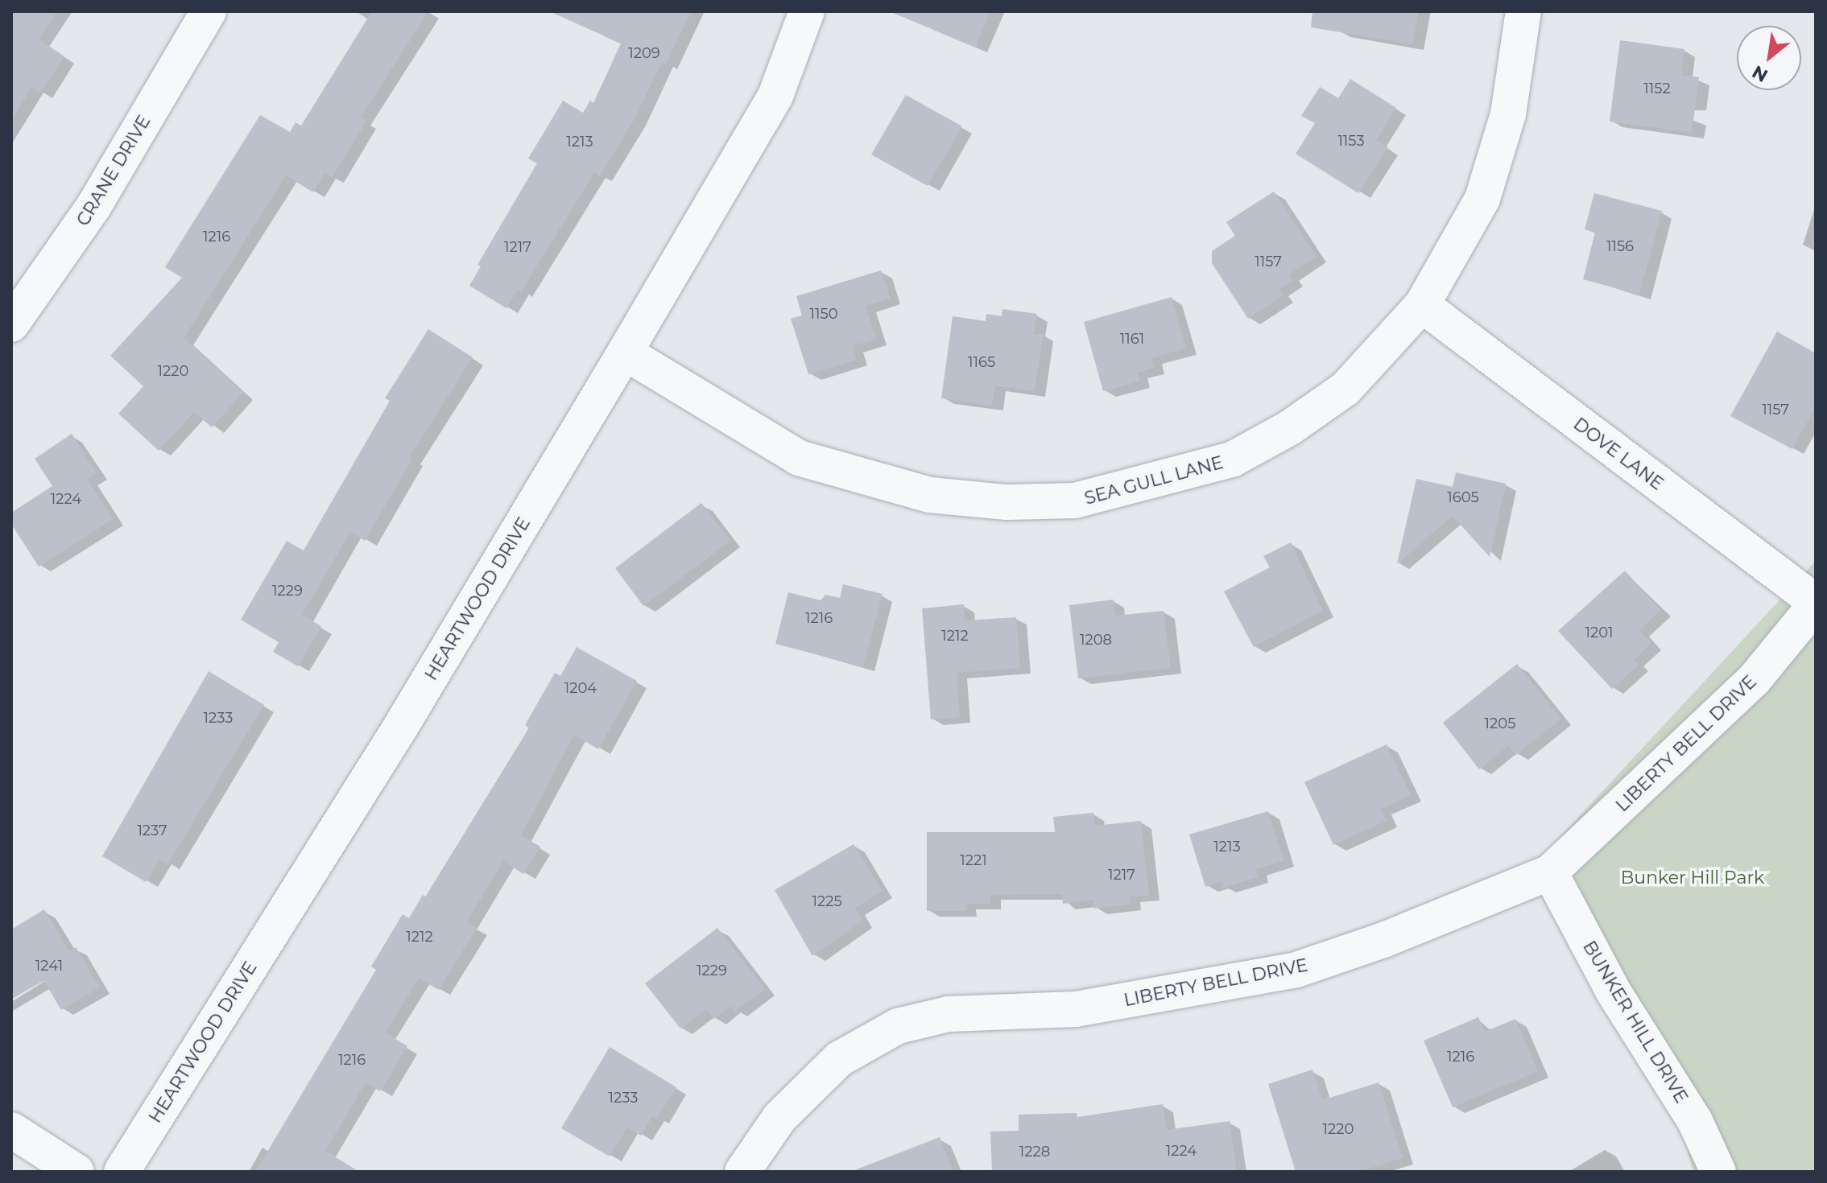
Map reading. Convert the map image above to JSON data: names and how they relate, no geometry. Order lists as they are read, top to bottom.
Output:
{
  "streets": {
    "street": [
      "CRANE DRIVE",
      "DOVE LANE",
      "SEA GULL LANE",
      "HEARTWOOD DRIVE",
      "LIBERTY BELL DRIVE",
      "BUNKER HILL DRIVE"
    ]
  },
  "crossings": [
    ["DOVE LANE", "SEA GULL LANE"],
    ["DOVE LANE", "LIBERTY BELL DRIVE"],
    ["SEA GULL LANE", "HEARTWOOD DRIVE"],
    ["LIBERTY BELL DRIVE", "BUNKER HILL DRIVE"]
  ],
  "parks": ["Bunker Hill Park"],
  "house_numbers": [
    "1209",
    "1152",
    "1153",
    "1213",
    "1216",
    "1156",
    "1217",
    "1157",
    "1150",
    "1161",
    "1165",
    "1220",
    "1157",
    "1605",
    "1224",
    "1229",
    "1216",
    "1201",
    "1212",
    "1208",
    "1204",
    "1233",
    "1205",
    "1237",
    "1213",
    "1221",
    "1217",
    "1225",
    "1212",
    "1241",
    "1229",
    "1216",
    "1216",
    "1233",
    "1220",
    "1224",
    "1228"
  ],
  "north": "bottom left"
}
